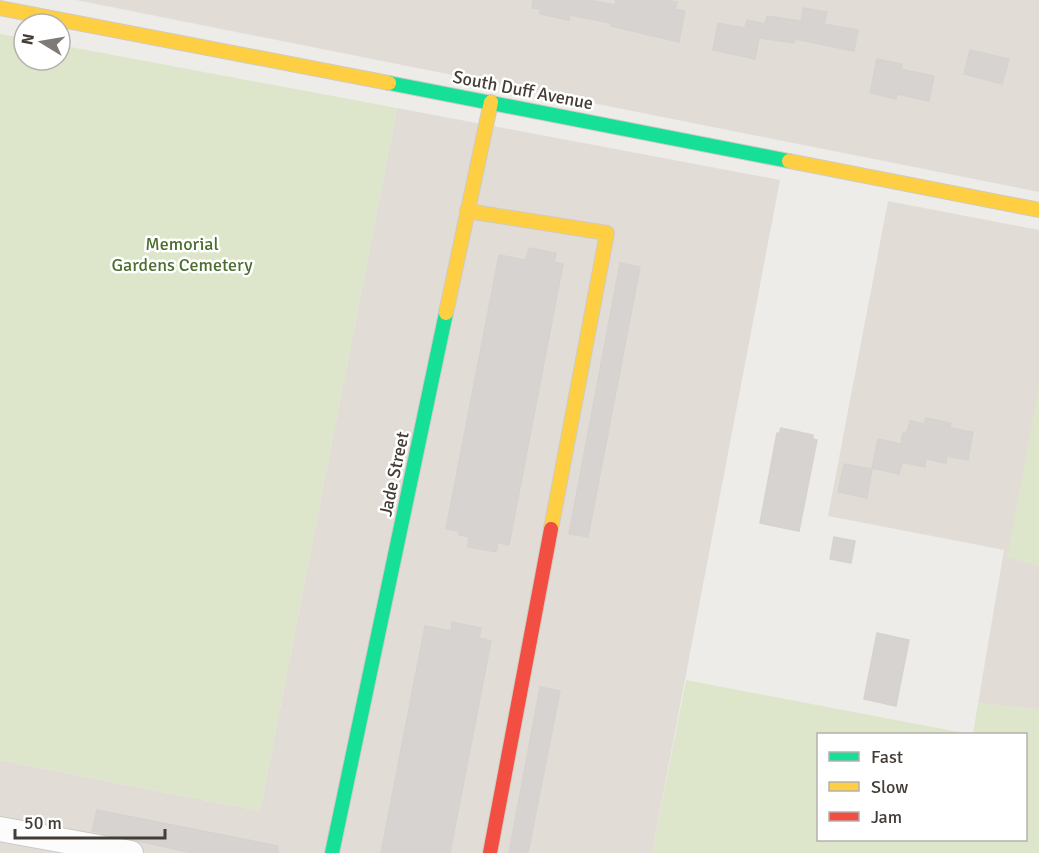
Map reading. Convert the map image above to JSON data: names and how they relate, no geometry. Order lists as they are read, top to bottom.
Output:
{
  "streets": {
    "street": ["South Duff Avenue", "Jade Street"]
  },
  "crossings": [
    ["South Duff Avenue", "Jade Street"]
  ],
  "parks": ["Memorial Gardens Cemetery"],
  "legend": ["Fast", "Slow", "Jam"],
  "scale_bar": "50 m",
  "north": "left"
}
